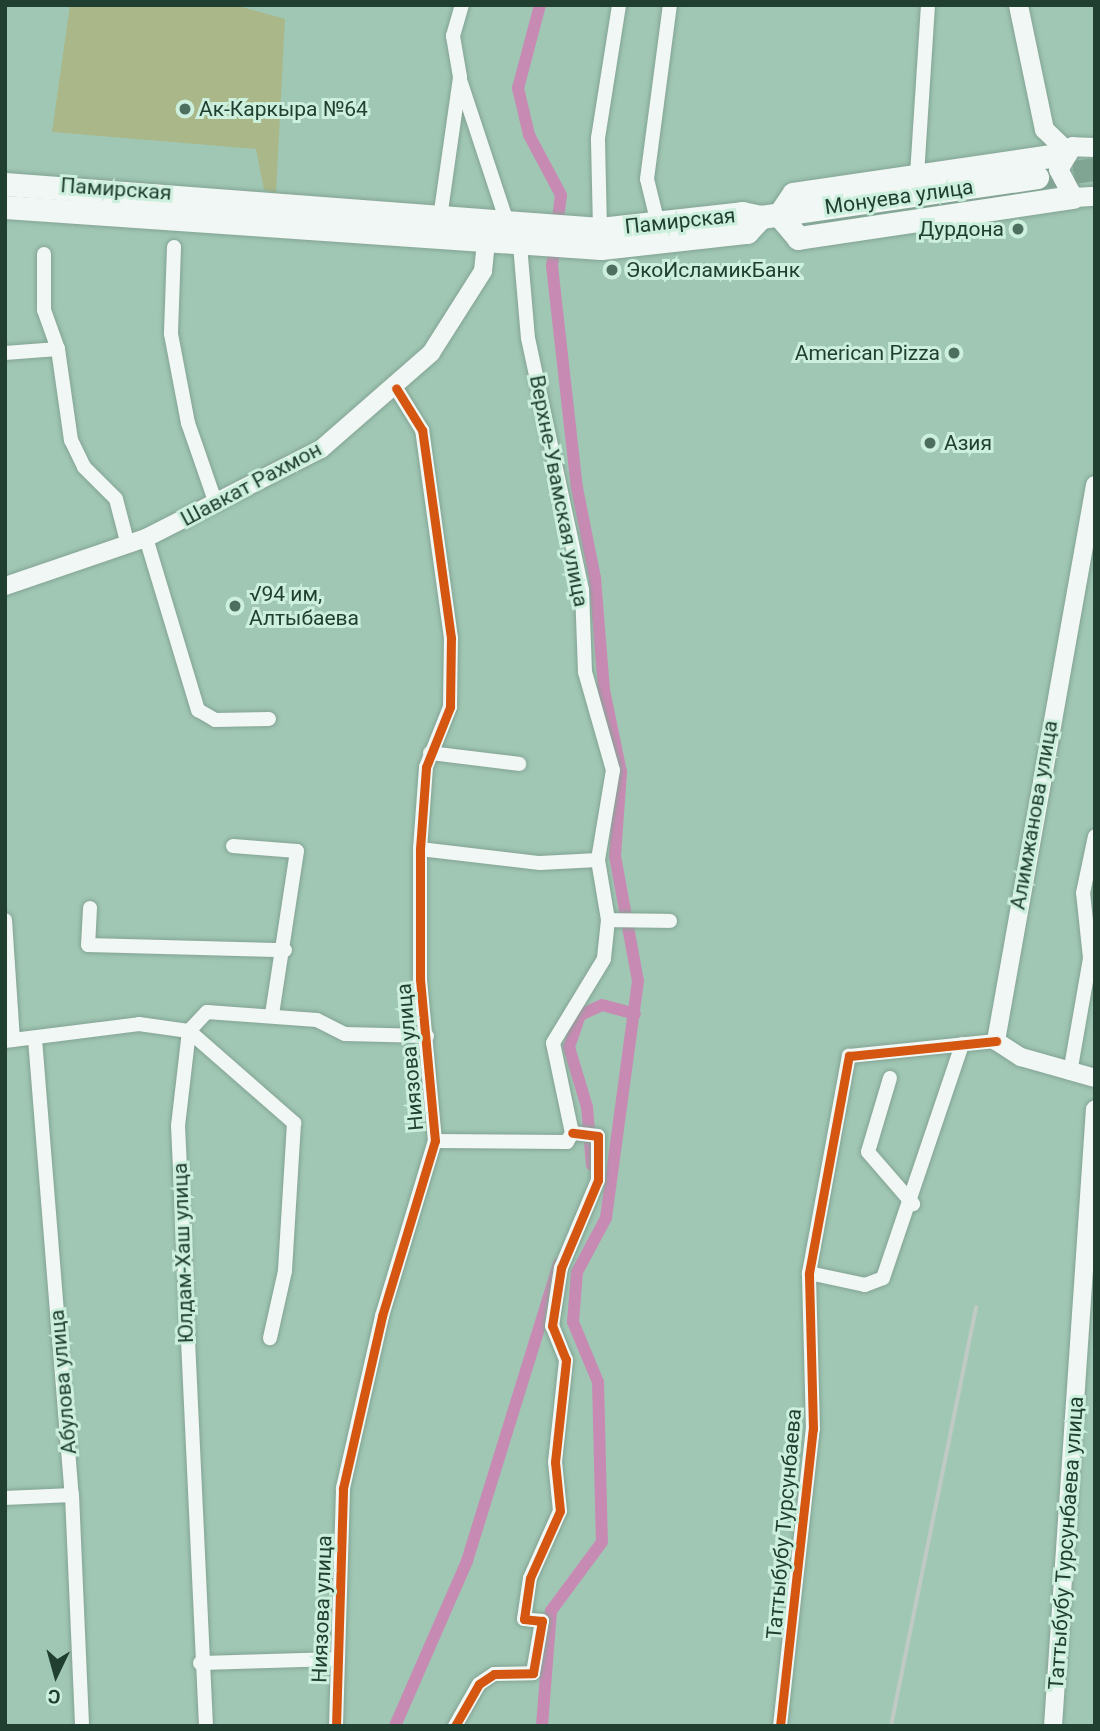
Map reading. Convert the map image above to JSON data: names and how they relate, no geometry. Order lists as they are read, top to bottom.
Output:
{
  "streets": {
    "main road": ["Памирская", "Монуева улица"],
    "street": [
      "Шавкат Рахмон",
      "Верхне-Увамская улица",
      "Алимжанова улица",
      "Ниязова улица",
      "Юлдам-Хаш улица",
      "Абулова улица",
      "Таттыбубу Турсунбаева",
      "Таттыбубу Турсунбаева улица"
    ]
  },
  "crossings": [
    ["Памирская", "Монуева улица"],
    ["Памирская", "Шавкат Рахмон"],
    ["Памирская", "Верхне-Увамская улица"],
    ["Шавкат Рахмон", "Ниязова улица"],
    ["Алимжанова улица", "Таттыбубу Турсунбаева"]
  ],
  "places": [
    "Ак-Каркыра №64",
    "Дурдона",
    "ЭкоИсламикБанк",
    "American Pizza",
    "Азия",
    "√94 им, Алтыбаева"
  ],
  "north": "bottom"
}
